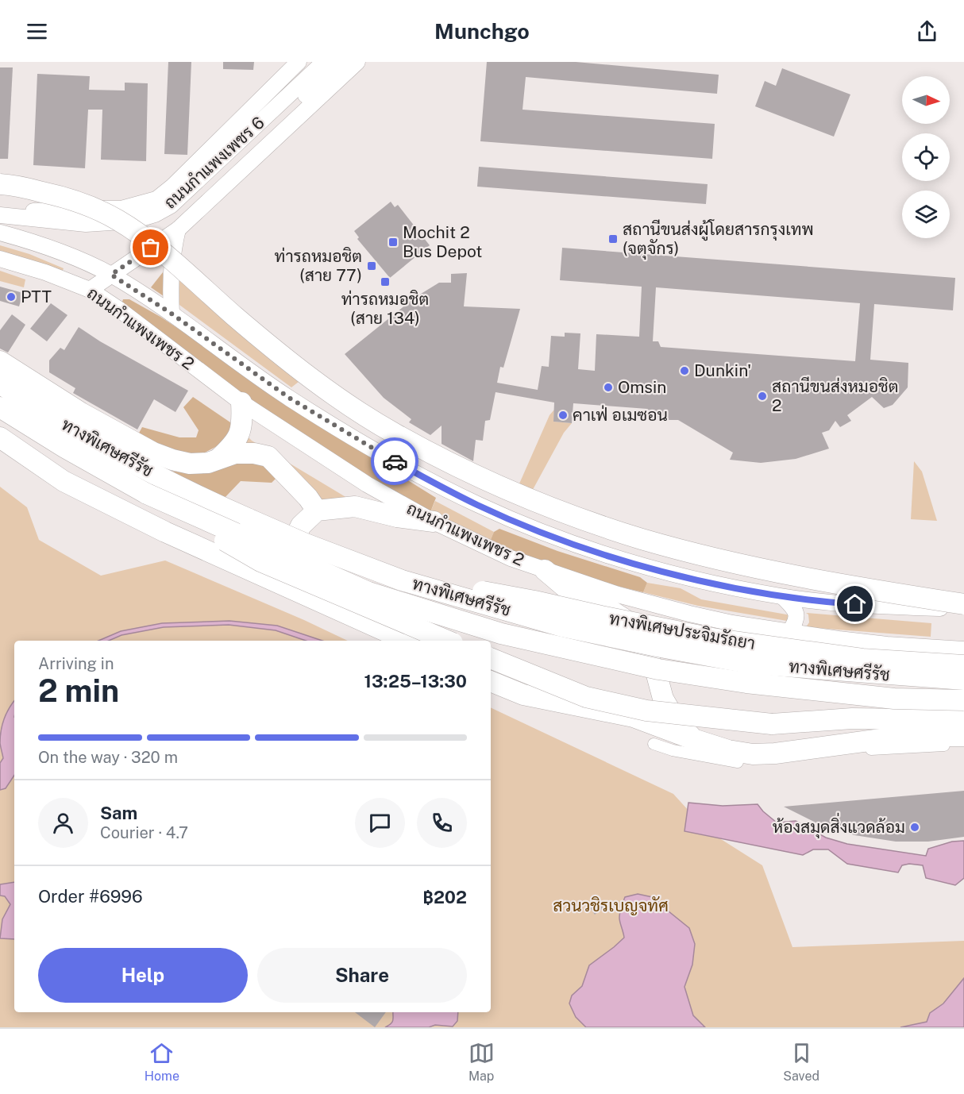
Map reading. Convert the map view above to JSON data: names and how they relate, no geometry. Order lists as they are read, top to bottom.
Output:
{
  "streets": {
    "highway": ["ทางพิเศษศรีรัช", "ทางพิเศษประจิมรัถยา"],
    "main road": ["ถนนกำแพงเพชร 6", "ถนนกำแพงเพชร 2"]
  },
  "crossings": [
    ["ถนนกำแพงเพชร 6", "ถนนกำแพงเพชร 2"],
    ["ทางพิเศษศรีรัช", "ทางพิเศษประจิมรัถยา"]
  ],
  "parks": ["สวนวชิรเบญจทัศ"],
  "places": {
    "transit": [
      "สถานีขนส่งผู้โดยสารกรุงเทพ (จตุจักร)",
      "Mochit 2 Bus Depot",
      "ท่ารถหมอชิต (สาย 77)",
      "ท่ารถหมอชิต (สาย 134)"
    ],
    "other": [
      "PTT",
      "Dunkin'",
      "Omsin",
      "สถานีขนส่งหมอชิต 2",
      "คาเฟ่ อเมซอน",
      "ห้องสมุดสิ่งแวดล้อม"
    ]
  },
  "north": "right",
  "page": {
    "header": "Munchgo",
    "heading": ["2 min", "Arriving in", "13:25–13:30"],
    "panel": [
      "Sam",
      "Courier · 4.7",
      "Order #6996",
      "฿202"
    ],
    "bar": "On the way · 320 m",
    "buttons": ["Help", "Share"],
    "tabs": ["Home", "Map", "Saved"]
  }
}
